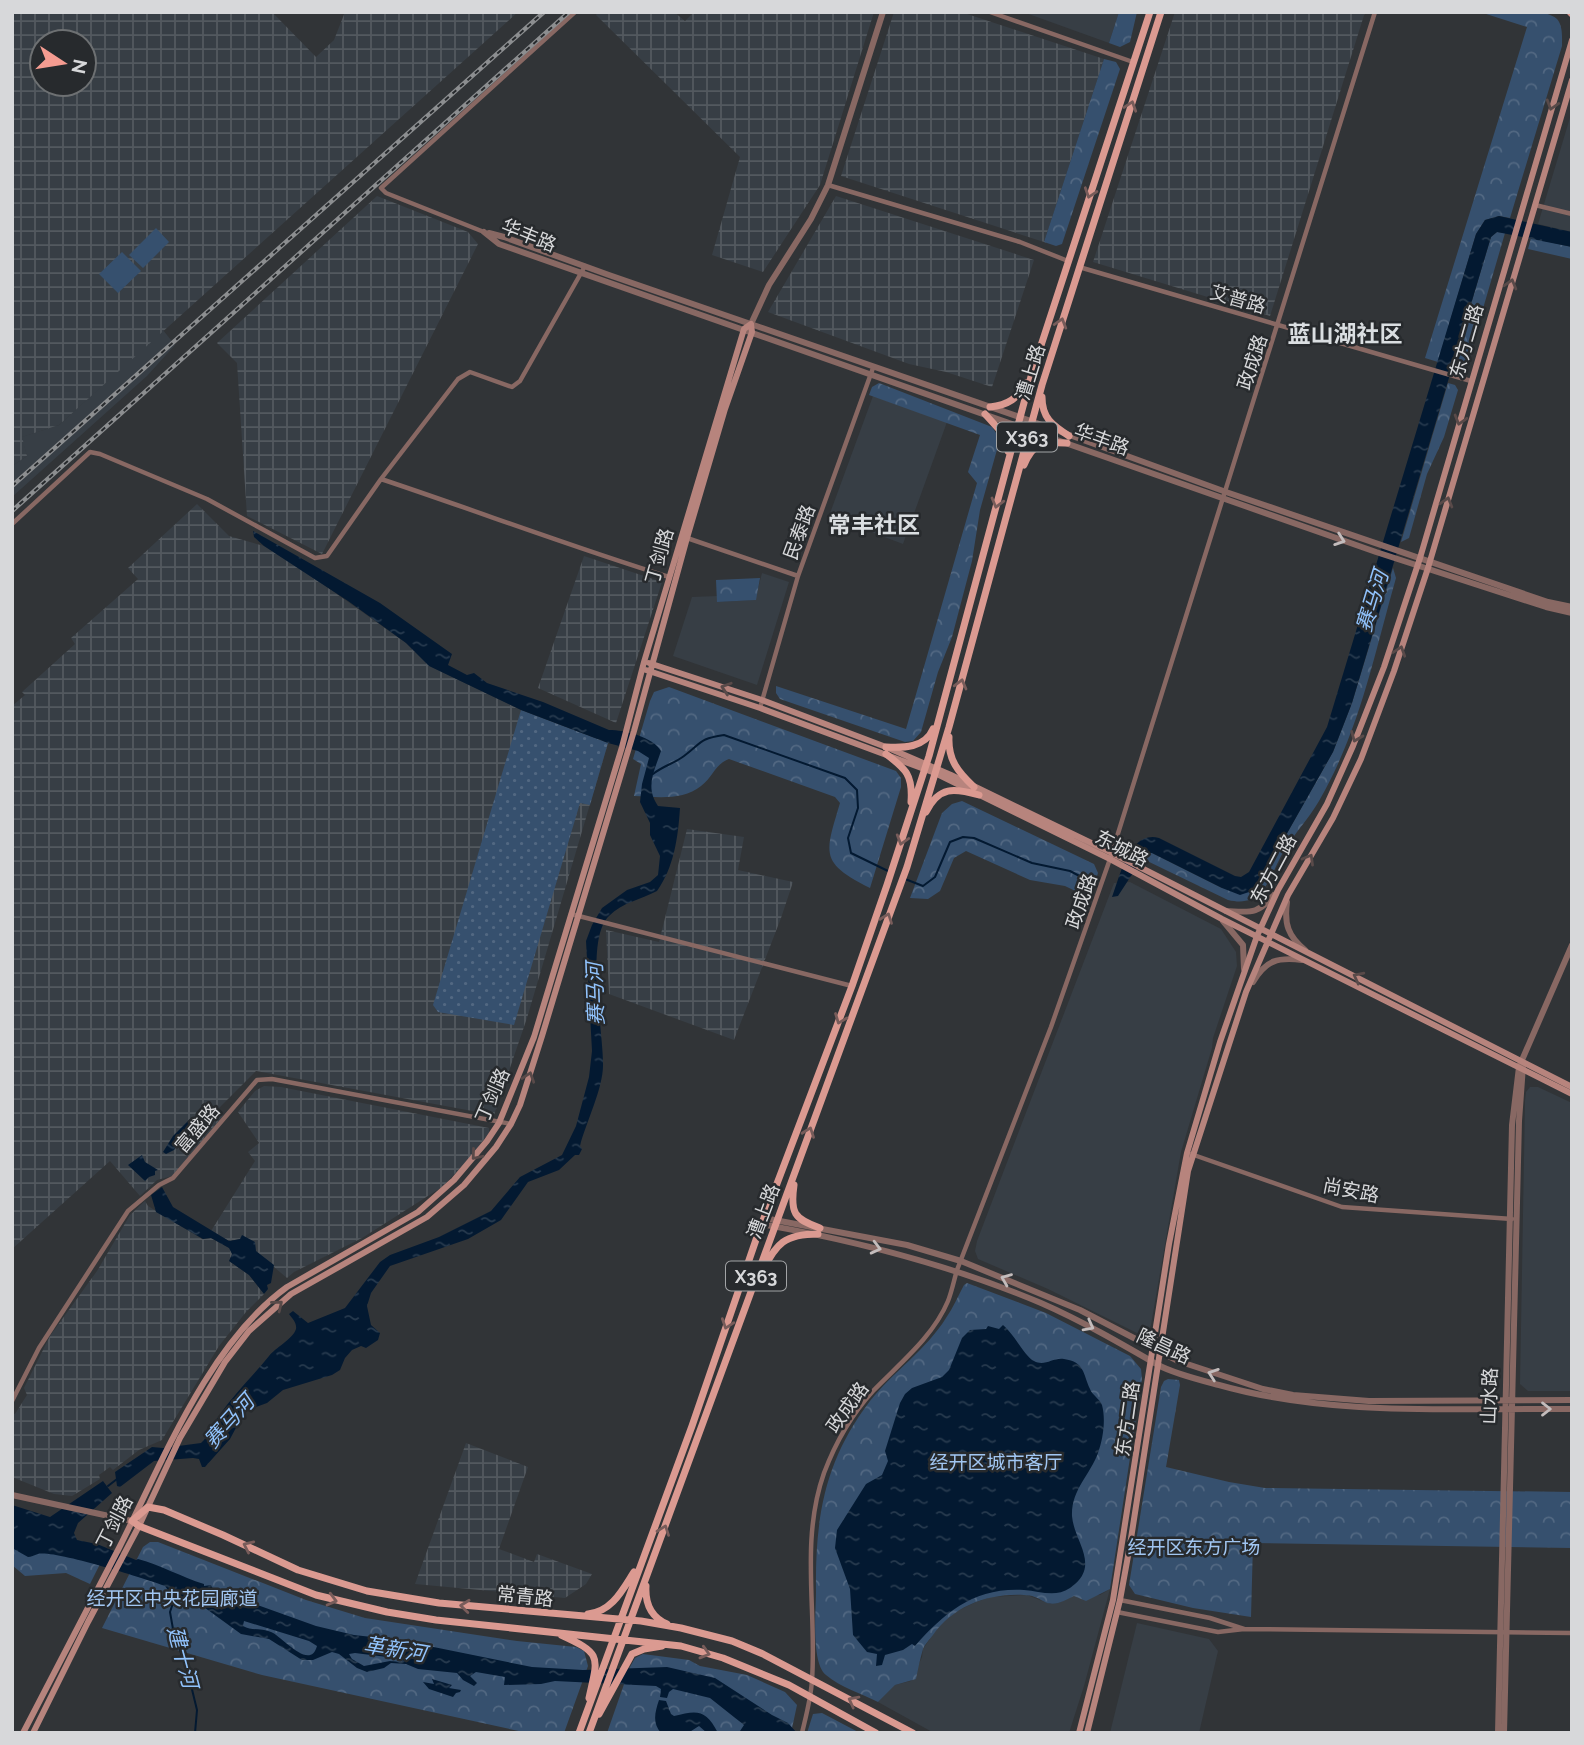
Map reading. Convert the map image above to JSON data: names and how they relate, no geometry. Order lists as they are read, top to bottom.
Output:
{
  "streets": {
    "main road": [
      "东方二路",
      "漕上路",
      "X363",
      "丁剑路",
      "东城路",
      "常青路"
    ],
    "street": [
      "华丰路",
      "艾普路",
      "政成路",
      "民泰路",
      "富盛路",
      "尚安路",
      "隆昌路",
      "山水路"
    ]
  },
  "crossings": [
    ["华丰路", "东方二路"],
    ["华丰路", "政成路"],
    ["华丰路", "漕上路"],
    ["华丰路", "民泰路"],
    ["华丰路", "丁剑路"],
    ["艾普路", "东方二路"],
    ["艾普路", "政成路"],
    ["艾普路", "漕上路"],
    ["东方二路", "东城路"],
    ["东方二路", "尚安路"],
    ["东方二路", "隆昌路"],
    ["政成路", "东城路"],
    ["政成路", "隆昌路"],
    ["政成路", "常青路"],
    ["漕上路", "X363"],
    ["漕上路", "东城路"],
    ["漕上路", "隆昌路"],
    ["漕上路", "常青路"],
    ["X363", "常青路"],
    ["民泰路", "东城路"],
    ["丁剑路", "东城路"],
    ["丁剑路", "富盛路"],
    ["丁剑路", "常青路"],
    ["东城路", "山水路"],
    ["尚安路", "山水路"],
    ["隆昌路", "山水路"]
  ],
  "districts": ["蓝山湖社区", "常丰社区"],
  "water": ["赛马河", "革新河", "建十河"],
  "parks": ["经开区城市客厅", "经开区东方广场", "经开区中央花园廊道"],
  "north": "right"
}
